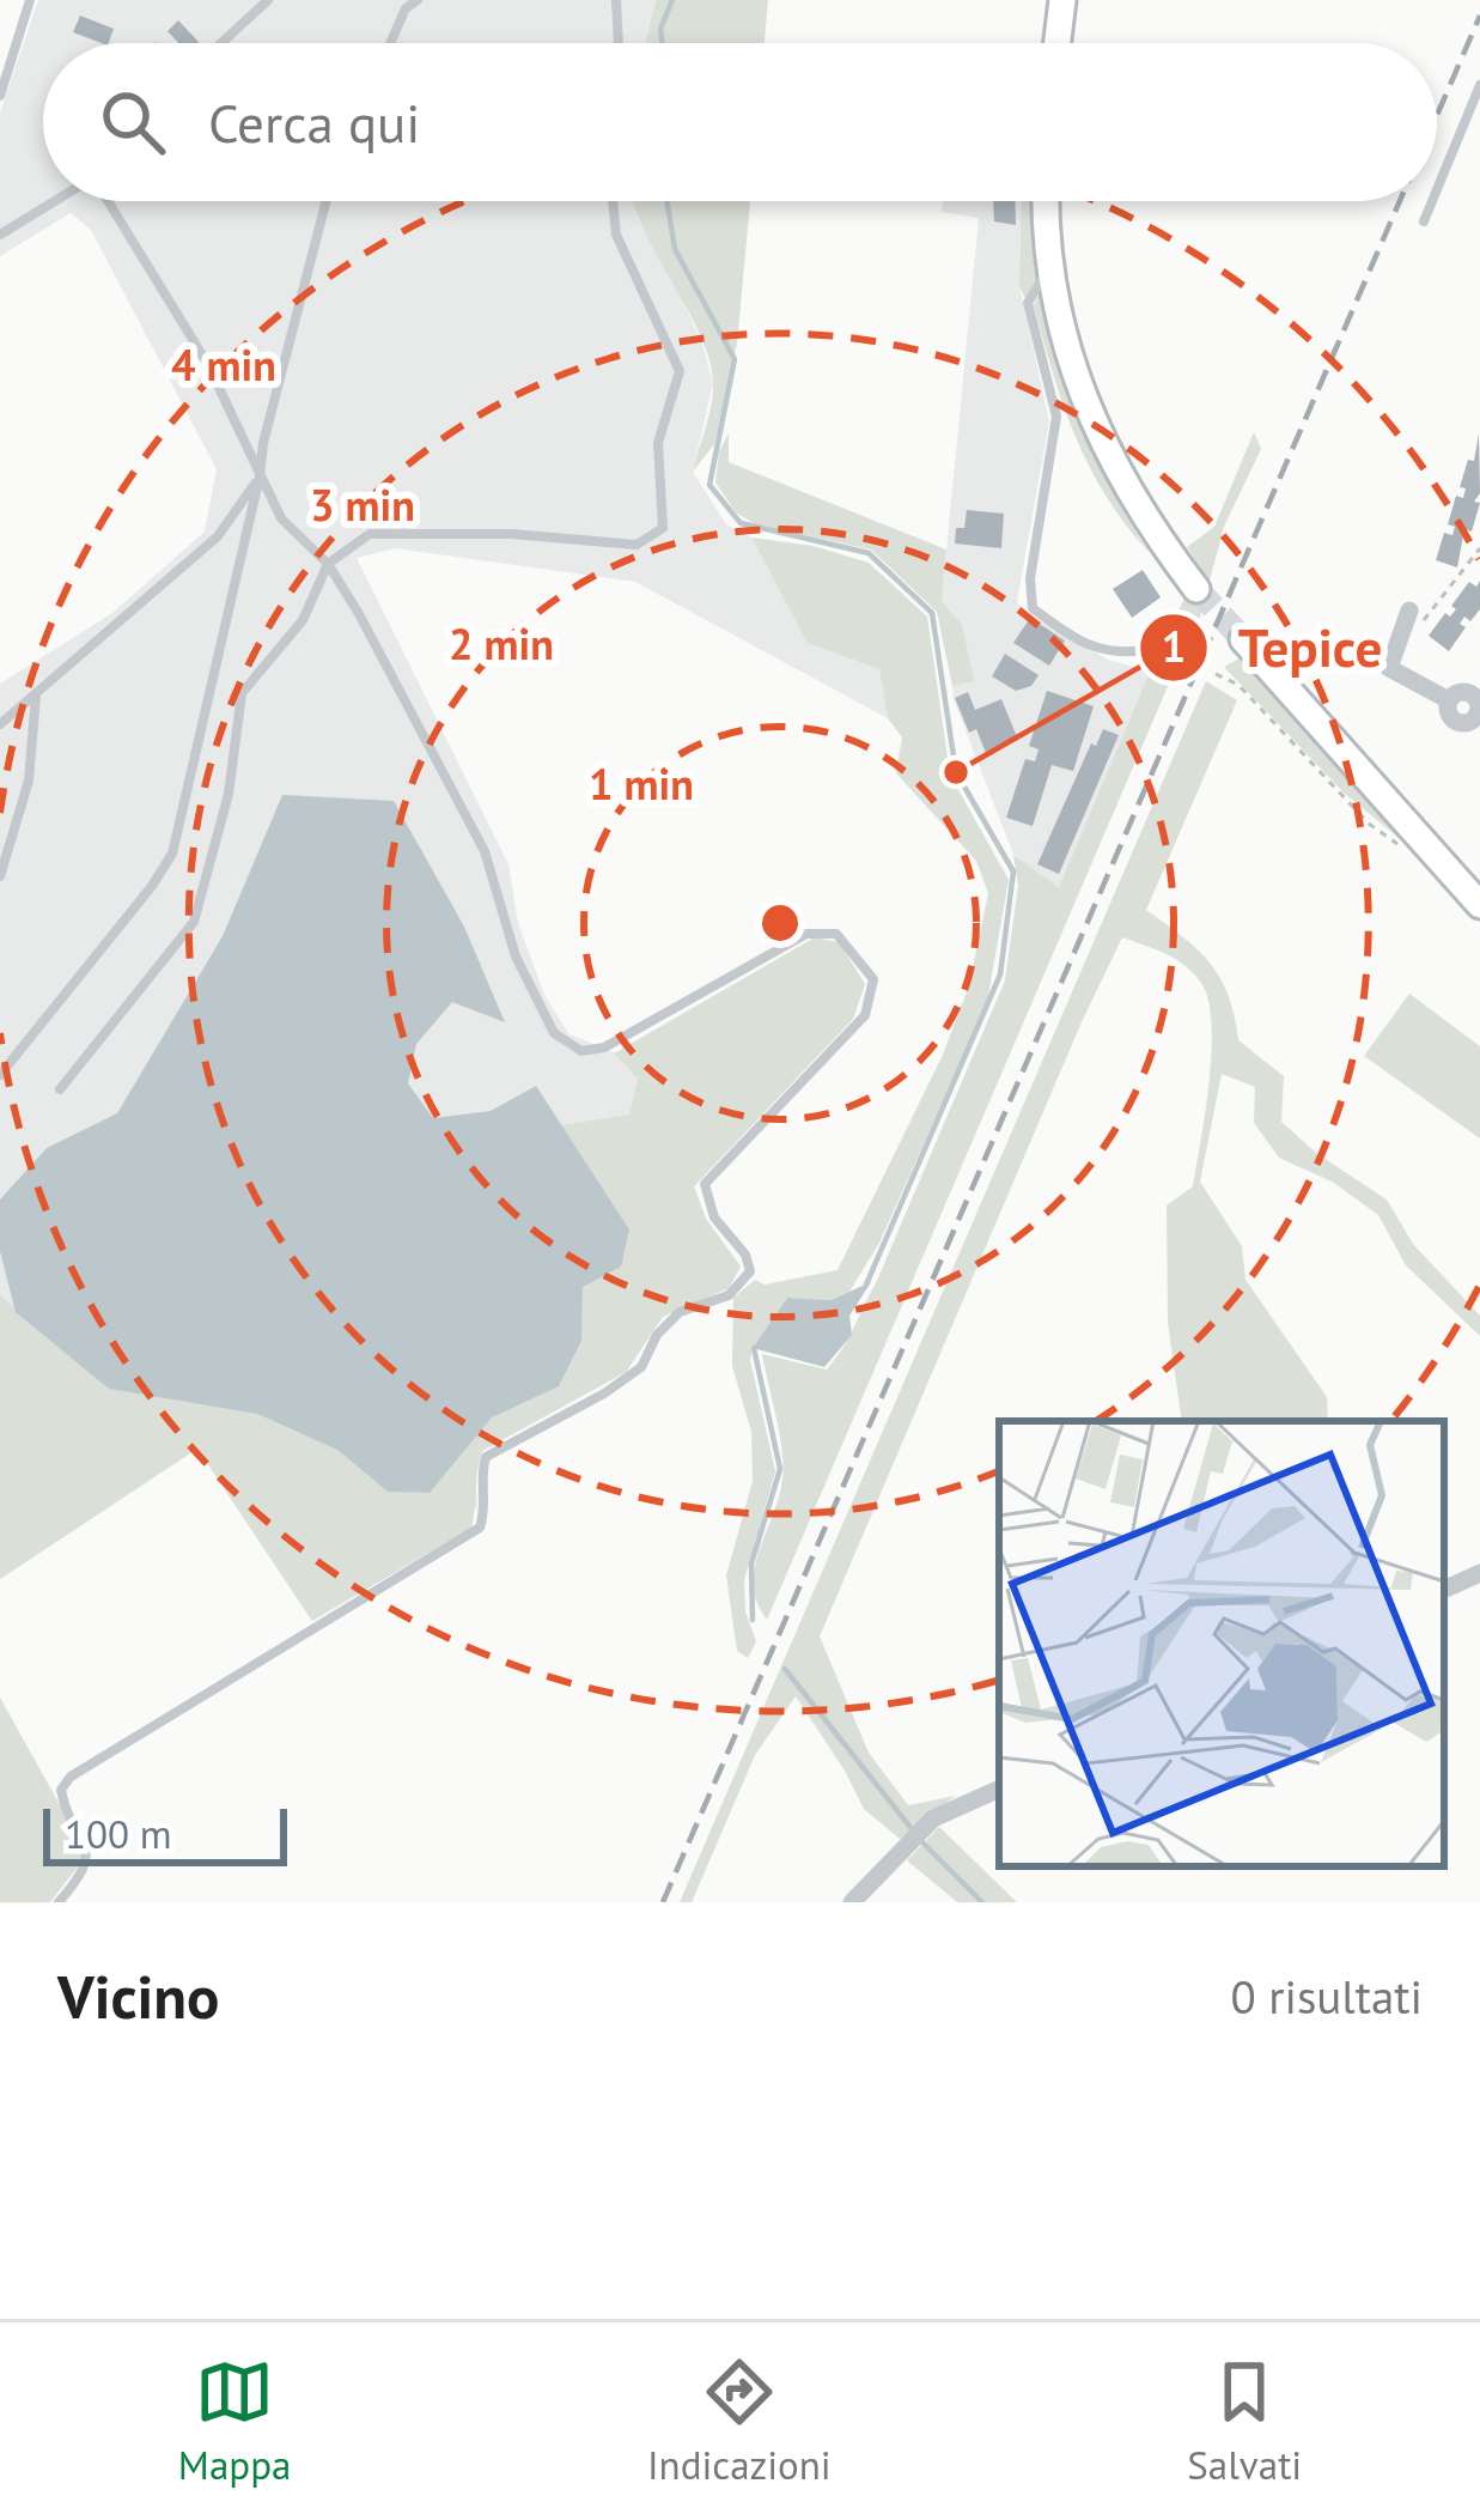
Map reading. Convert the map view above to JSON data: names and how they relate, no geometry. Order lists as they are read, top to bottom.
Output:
{
  "places": ["Tepice"],
  "scale_bar": "100 m",
  "page": {
    "search": "Cerca qui",
    "scale": "100 m",
    "heading": ["Vicino", "0 risultati"],
    "nav": ["Mappa", "Indicazioni", "Salvati"]
  },
  "rings": [
    "4 min",
    "3 min",
    "2 min",
    "1 min"
  ]
}
